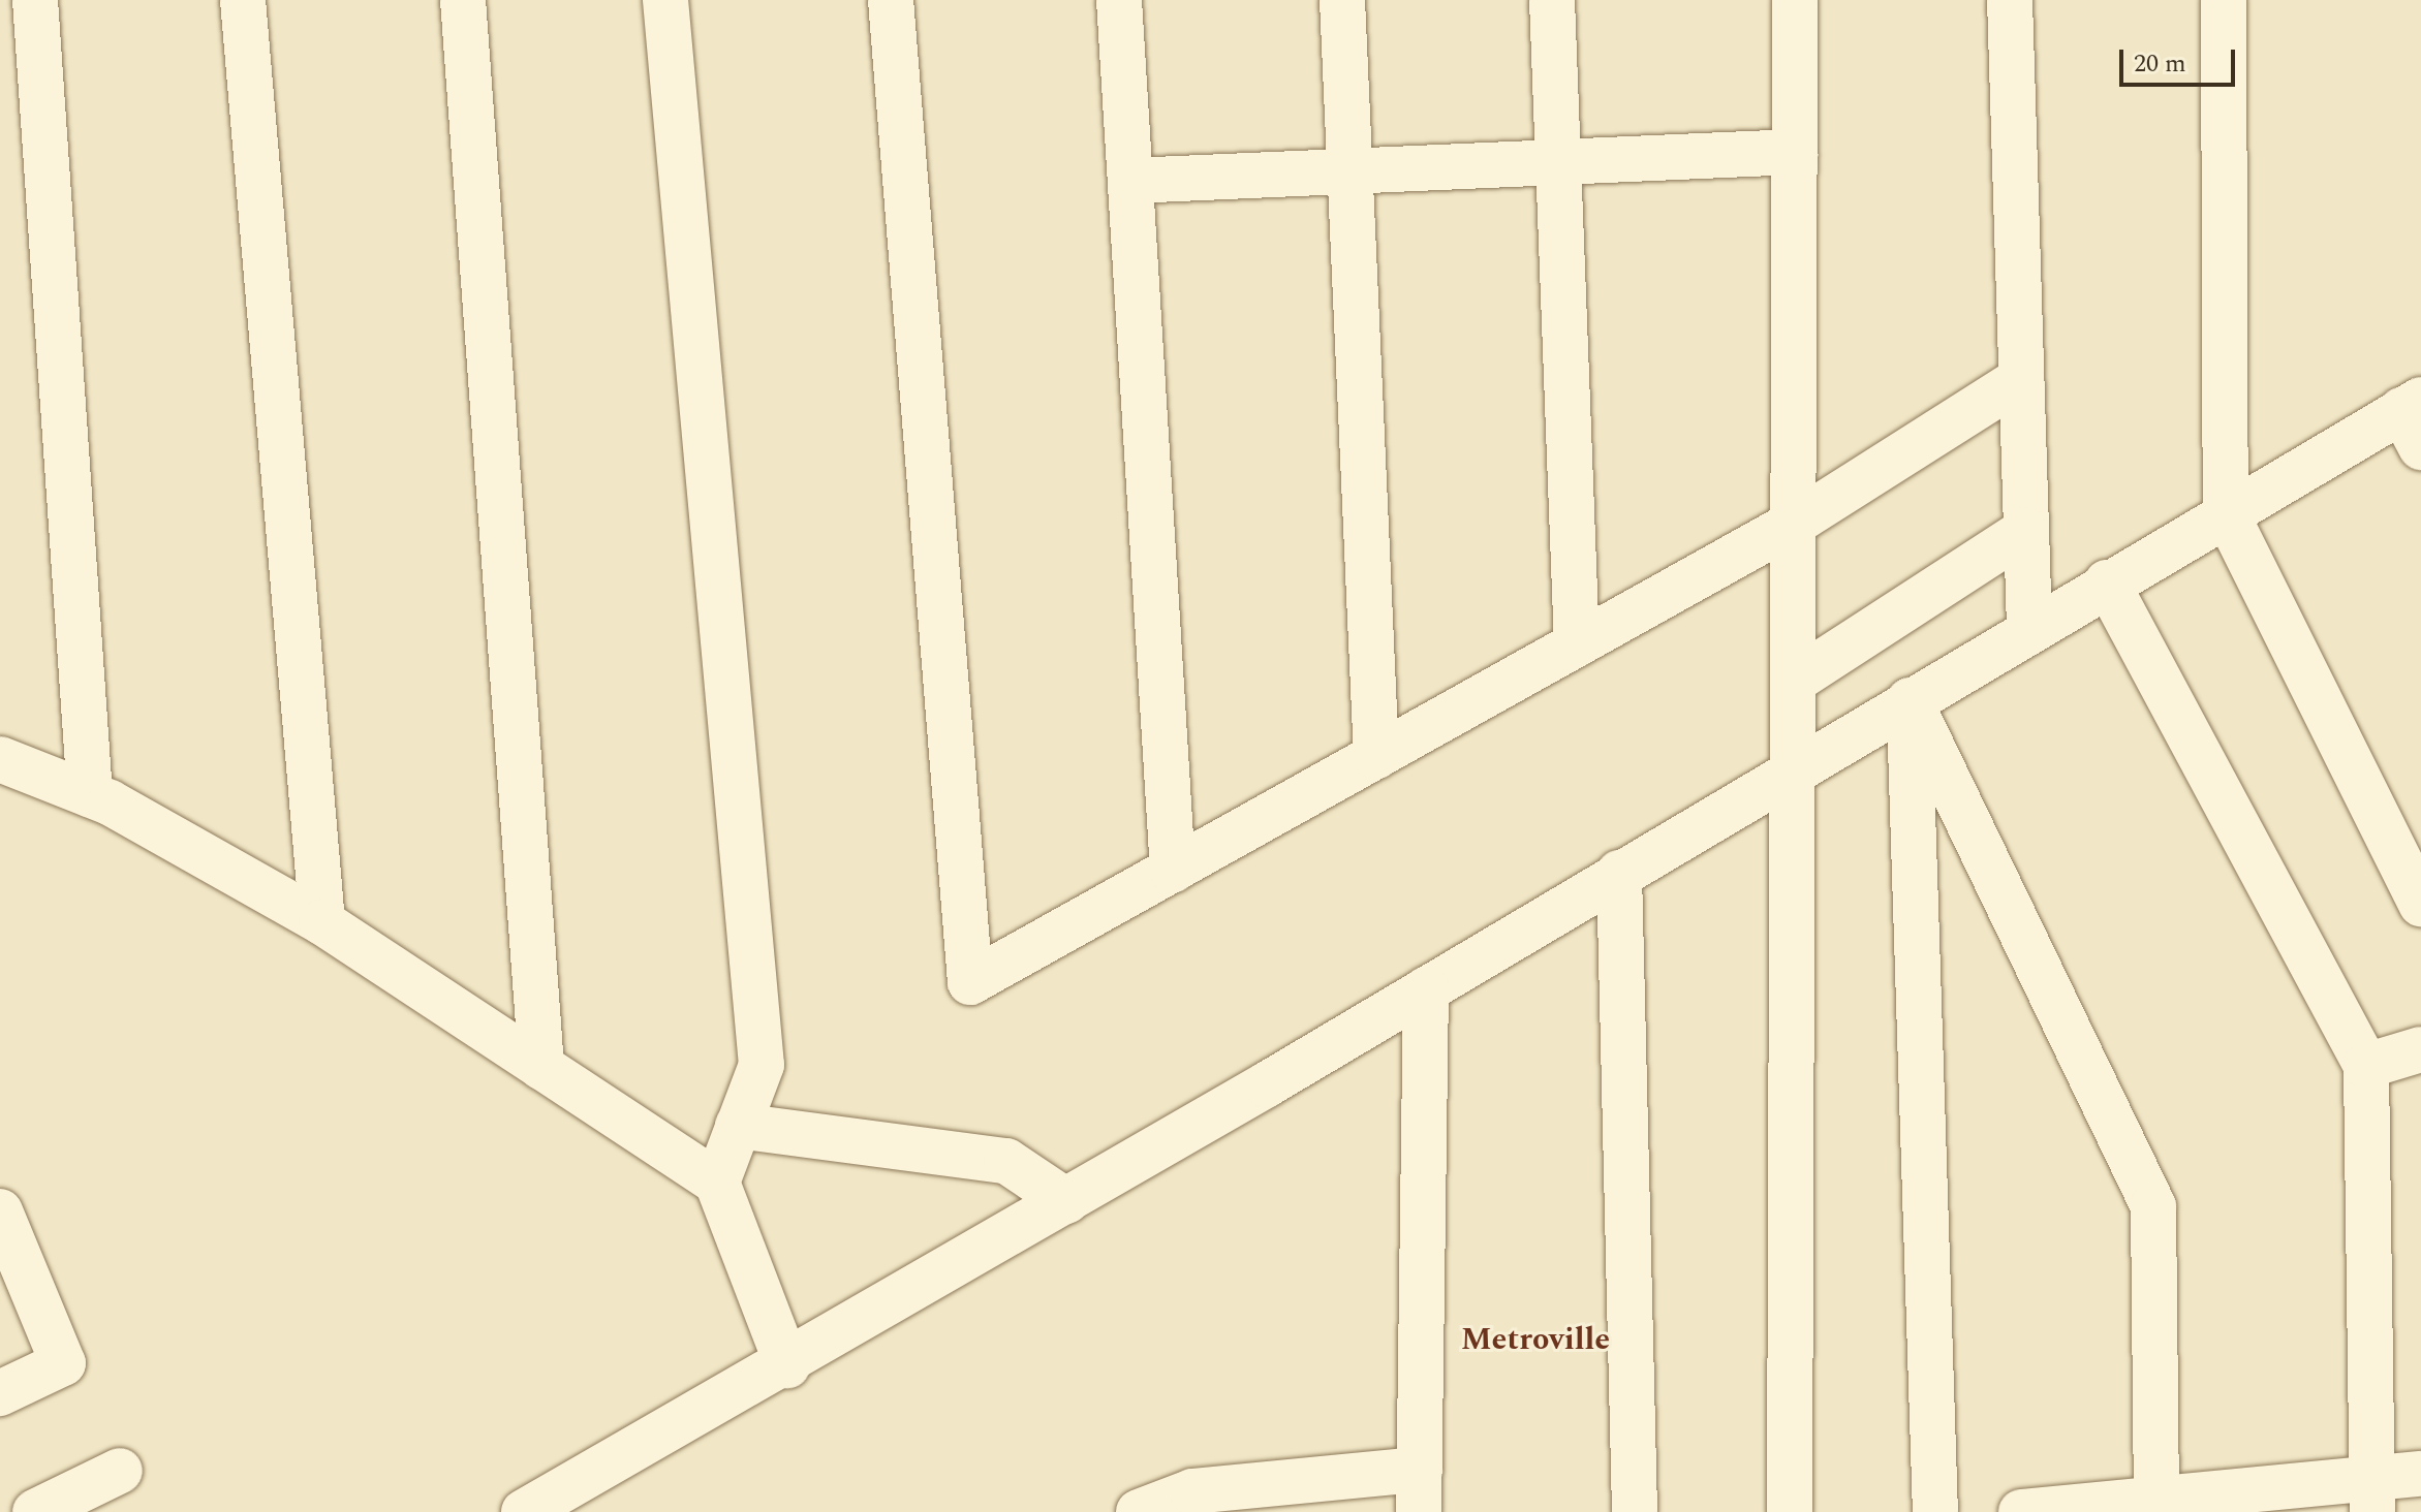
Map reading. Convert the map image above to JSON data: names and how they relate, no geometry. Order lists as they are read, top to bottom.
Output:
{
  "districts": ["Metroville"],
  "scale_bar": "20 m"
}
